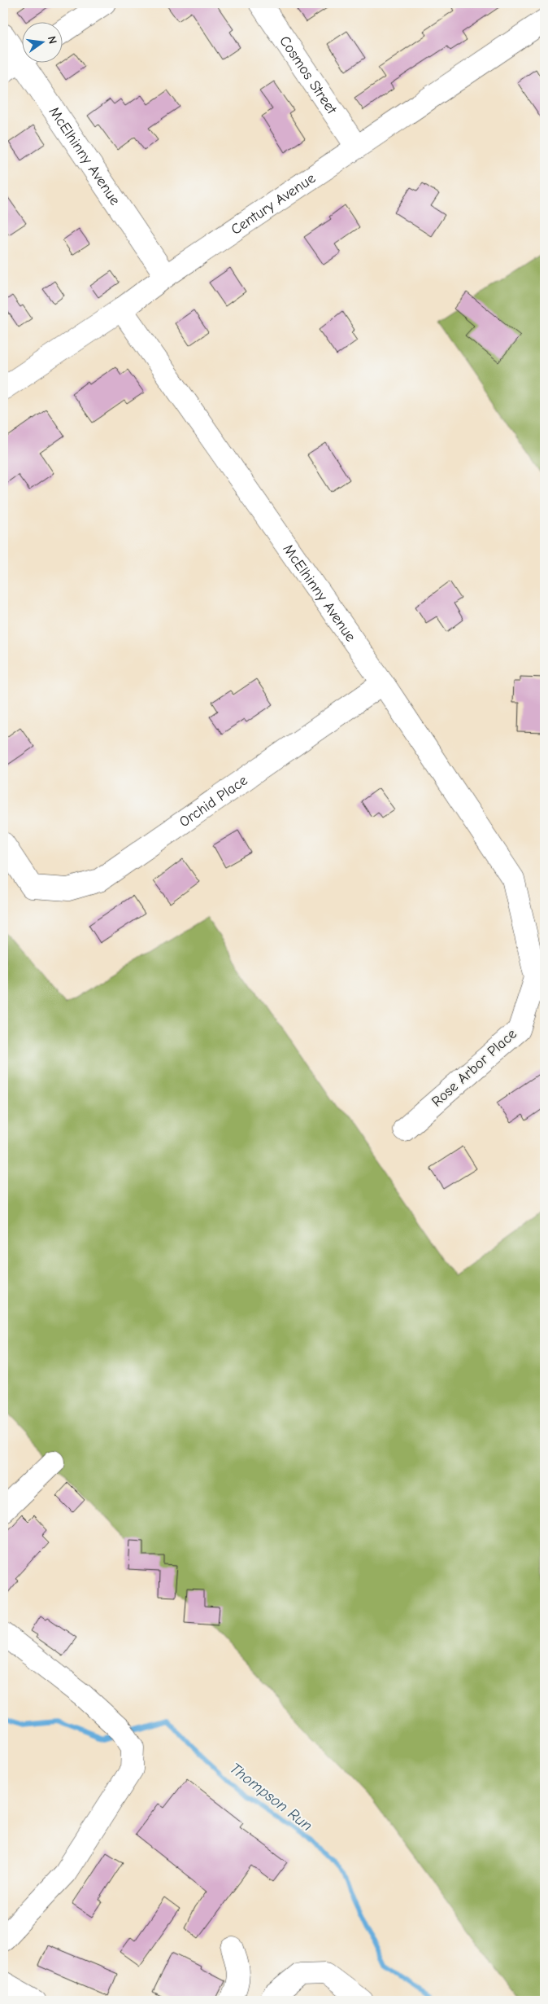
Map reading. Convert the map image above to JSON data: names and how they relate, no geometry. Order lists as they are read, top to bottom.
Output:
{
  "streets": {
    "street": [
      "Cosmos Street",
      "McElhinny Avenue",
      "Century Avenue",
      "Orchid Place",
      "Rose Arbor Place"
    ]
  },
  "crossings": [
    ["Cosmos Street", "Century Avenue"],
    ["McElhinny Avenue", "Century Avenue"],
    ["McElhinny Avenue", "Orchid Place"],
    ["McElhinny Avenue", "Rose Arbor Place"]
  ],
  "water": ["Thompson Run"],
  "north": "right"
}
